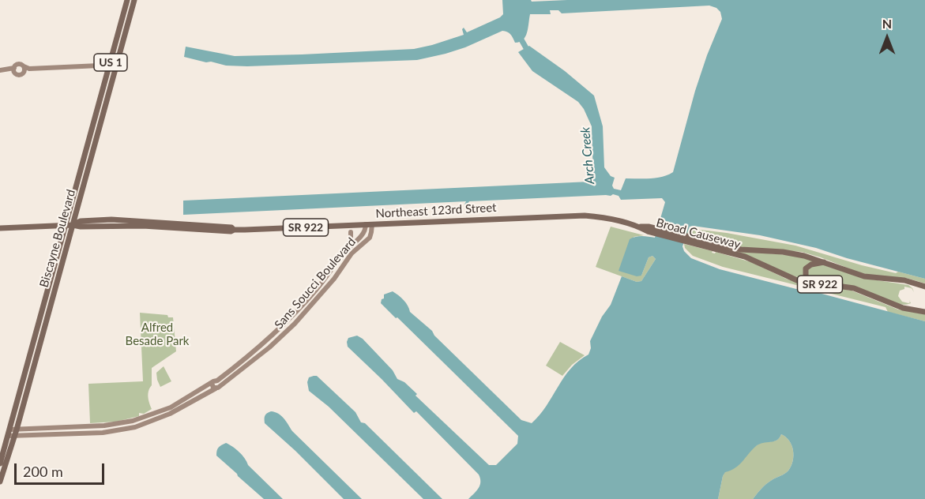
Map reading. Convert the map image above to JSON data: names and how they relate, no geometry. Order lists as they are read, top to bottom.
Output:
{
  "streets": {
    "main road": [
      "US 1",
      "Northeast 123rd Street",
      "SR 922",
      "Broad Causeway",
      "Biscayne Boulevard"
    ],
    "street": ["Sans Soucci Boulevard"]
  },
  "crossings": [
    ["Northeast 123rd Street", "Broad Causeway"],
    ["Northeast 123rd Street", "Biscayne Boulevard"],
    ["Northeast 123rd Street", "Sans Soucci Boulevard"]
  ],
  "water": ["Arch Creek"],
  "parks": ["Alfred Besade Park"],
  "scale_bar": "200 m",
  "north": "top"
}
